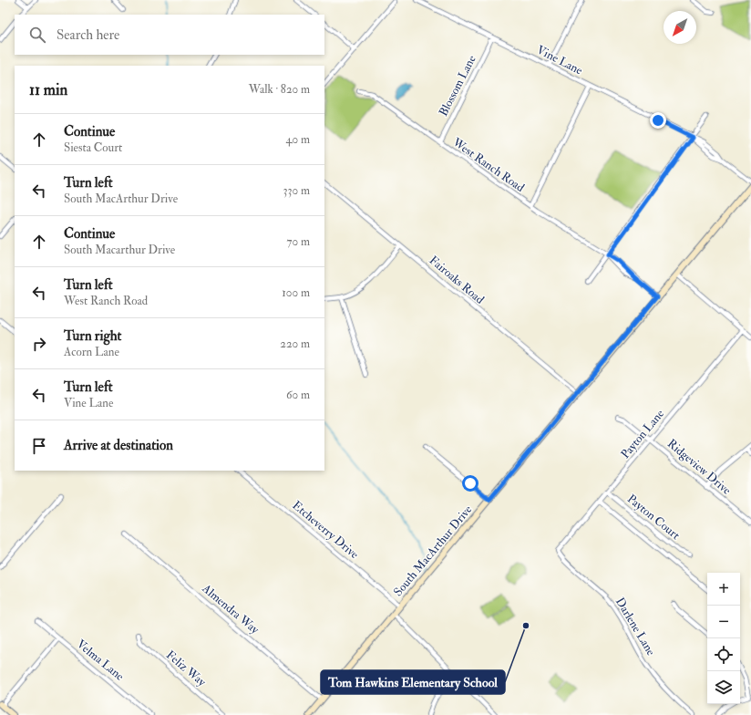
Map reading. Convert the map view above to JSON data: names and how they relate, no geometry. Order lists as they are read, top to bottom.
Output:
{
  "streets": {
    "street": [
      "Vine Lane",
      "Blossom Lane",
      "West Ranch Road",
      "Fairoaks Road",
      "Payton Lane",
      "Ridgeview Drive",
      "Payton Court",
      "Etcheverry Drive",
      "South MacArthur Drive",
      "Almendra Way",
      "Darlene Lane",
      "Velma Lane",
      "Feliz Way"
    ]
  },
  "crossings": [
    ["Vine Lane", "Blossom Lane"],
    ["Blossom Lane", "West Ranch Road"],
    ["West Ranch Road", "South MacArthur Drive"],
    ["Fairoaks Road", "South MacArthur Drive"],
    ["Payton Lane", "Ridgeview Drive"],
    ["Payton Lane", "Payton Court"],
    ["Payton Lane", "Darlene Lane"],
    ["Etcheverry Drive", "South MacArthur Drive"],
    ["South MacArthur Drive", "Almendra Way"]
  ],
  "places": ["Tom Hawkins Elementary School"],
  "north": "bottom left",
  "page": {
    "search": "Search here",
    "heading": ["11 min", "Walk · 820 m"],
    "list": [
      ["Continue", "Siesta Court", "40 m"],
      ["Turn left", "South MacArthur Drive", "330 m"],
      ["Continue", "South Macarthur Drive", "70 m"],
      ["Turn left", "West Ranch Road", "100 m"],
      ["Turn right", "Acorn Lane", "220 m"],
      ["Turn left", "Vine Lane", "60 m"],
      "Arrive at destination"
    ],
    "map_buttons": ["+", "−"]
  }
}
